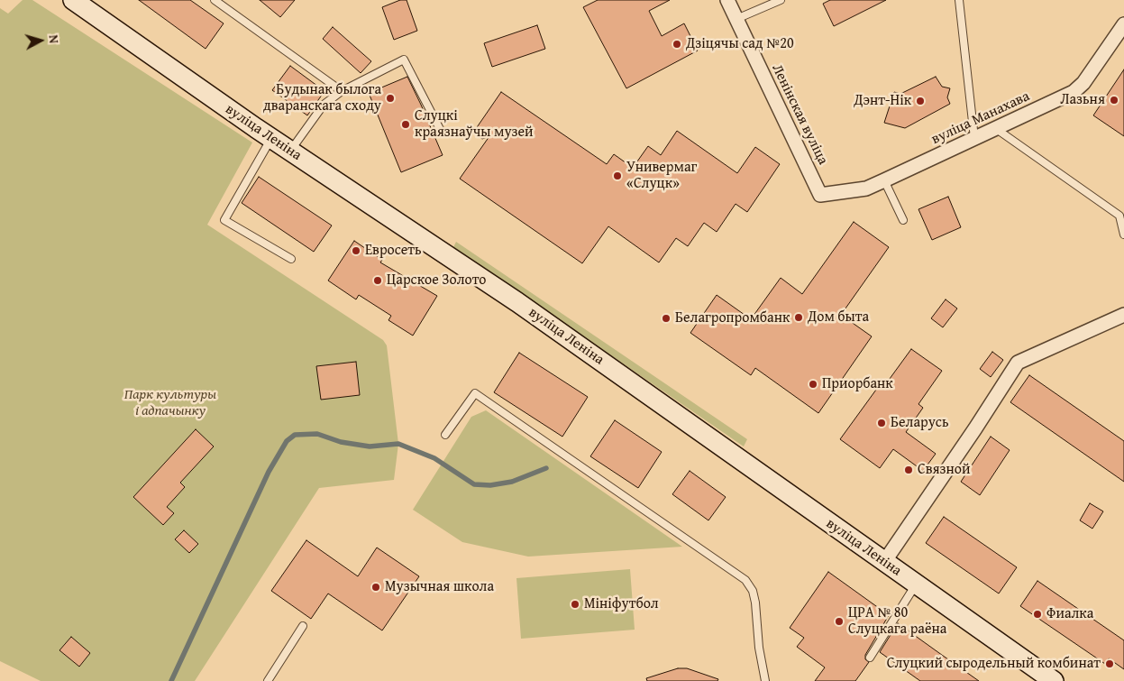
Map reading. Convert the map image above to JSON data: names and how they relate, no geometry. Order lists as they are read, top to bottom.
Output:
{
  "streets": {
    "main road": ["вуліца Леніна"],
    "street": ["Ленінская вуліца", "вуліца Манахава"]
  },
  "crossings": [
    ["Ленінская вуліца", "вуліца Манахава"]
  ],
  "parks": ["Парк культуры і адпачынку"],
  "places": [
    "Дзіцячы сад №20",
    "Будынак былога дваранскага сходу",
    "Лазьня",
    "Дэнт-Нік",
    "Слуцкі краязнаўчы музей",
    "Универмаг «Слуцк»",
    "Евросеть",
    "Царское Золото",
    "Дом быта",
    "Белагропромбанк",
    "Приорбанк",
    "Беларусь",
    "Связной",
    "Музычная школа",
    "Мініфутбол",
    "Фиалка",
    "ЦРА № 80 Слуцкага раёна",
    "Слуцкий сыродельный комбинат"
  ],
  "north": "right"
}
